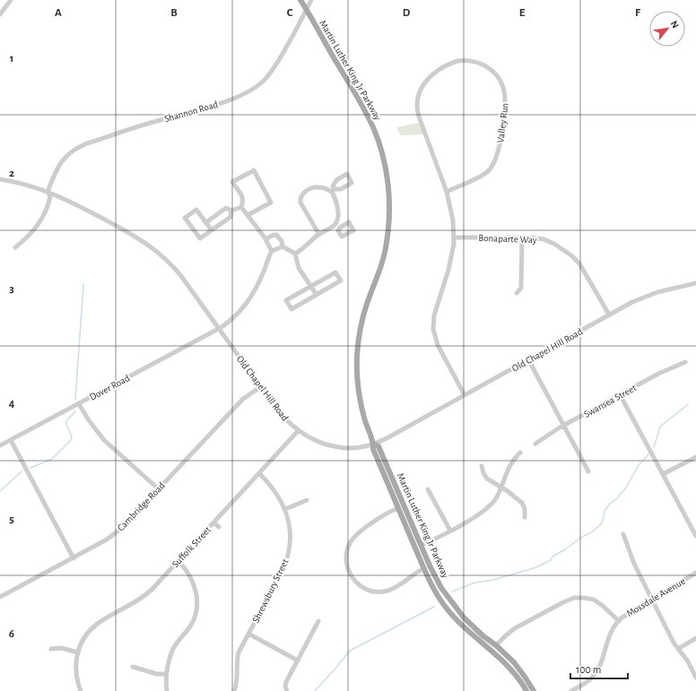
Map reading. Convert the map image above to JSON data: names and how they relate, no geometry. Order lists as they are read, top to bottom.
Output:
{
  "streets": {
    "main road": ["Martin Luther King Jr Parkway"],
    "street": [
      "Shannon Road",
      "Valley Run",
      "Bonaparte Way",
      "Old Chapel Hill Road",
      "Dover Road",
      "Swansea Street",
      "Cambridge Road",
      "Suffolk Street",
      "Shrewsbury Street",
      "Mossdale Avenue"
    ]
  },
  "crossings": [
    ["Martin Luther King Jr Parkway", "Shannon Road"],
    ["Martin Luther King Jr Parkway", "Old Chapel Hill Road"],
    ["Shannon Road", "Old Chapel Hill Road"],
    ["Valley Run", "Bonaparte Way"],
    ["Valley Run", "Old Chapel Hill Road"],
    ["Bonaparte Way", "Old Chapel Hill Road"],
    ["Old Chapel Hill Road", "Dover Road"],
    ["Old Chapel Hill Road", "Cambridge Road"],
    ["Old Chapel Hill Road", "Suffolk Street"],
    ["Suffolk Street", "Shrewsbury Street"]
  ],
  "scale_bar": "100 m",
  "north": "top right",
  "grid": {
    "columns": [
      "A",
      "B",
      "C",
      "D",
      "E",
      "F"
    ],
    "rows": [
      "1",
      "2",
      "3",
      "4",
      "5",
      "6"
    ]
  }
}
